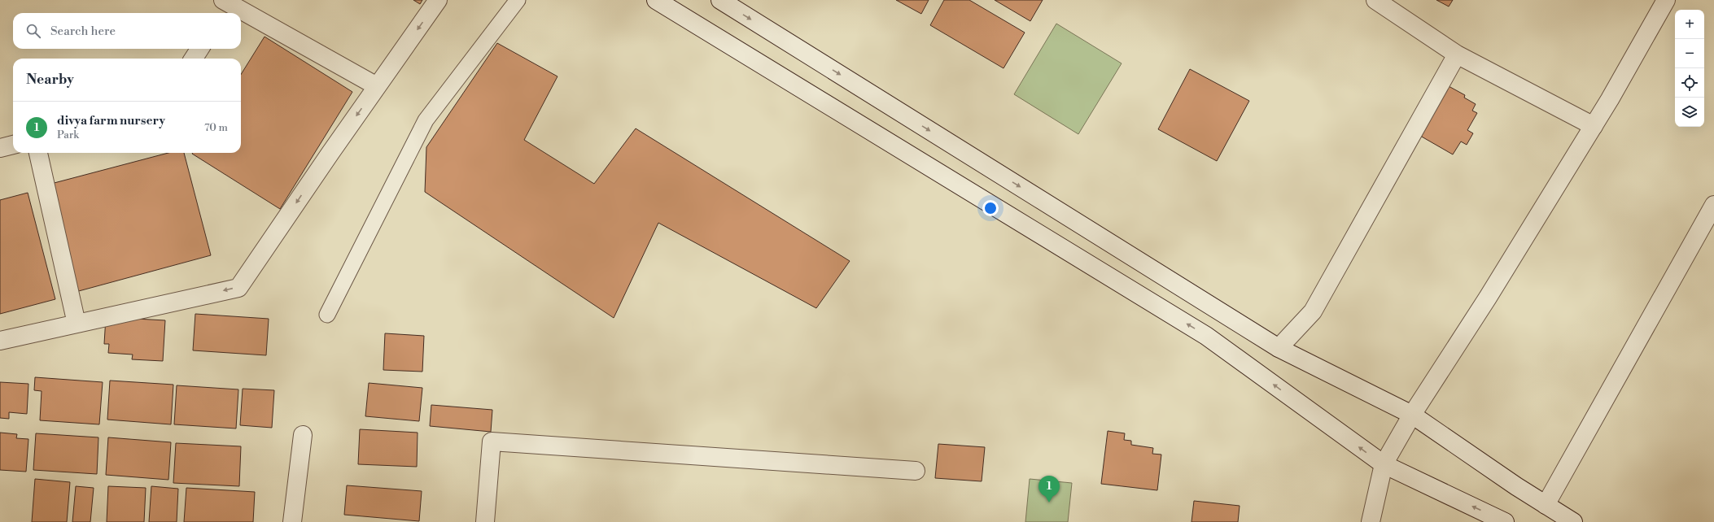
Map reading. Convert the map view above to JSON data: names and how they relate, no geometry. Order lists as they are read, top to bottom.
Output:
{
  "page": {
    "map_buttons": ["+", "−"],
    "search": "Search here",
    "heading": "Nearby",
    "list": [
      {
        "mark": "1",
        "name": "divya farm nursery",
        "note": "Park",
        "value": "70 m"
      }
    ],
    "pins": "1"
  }
}
